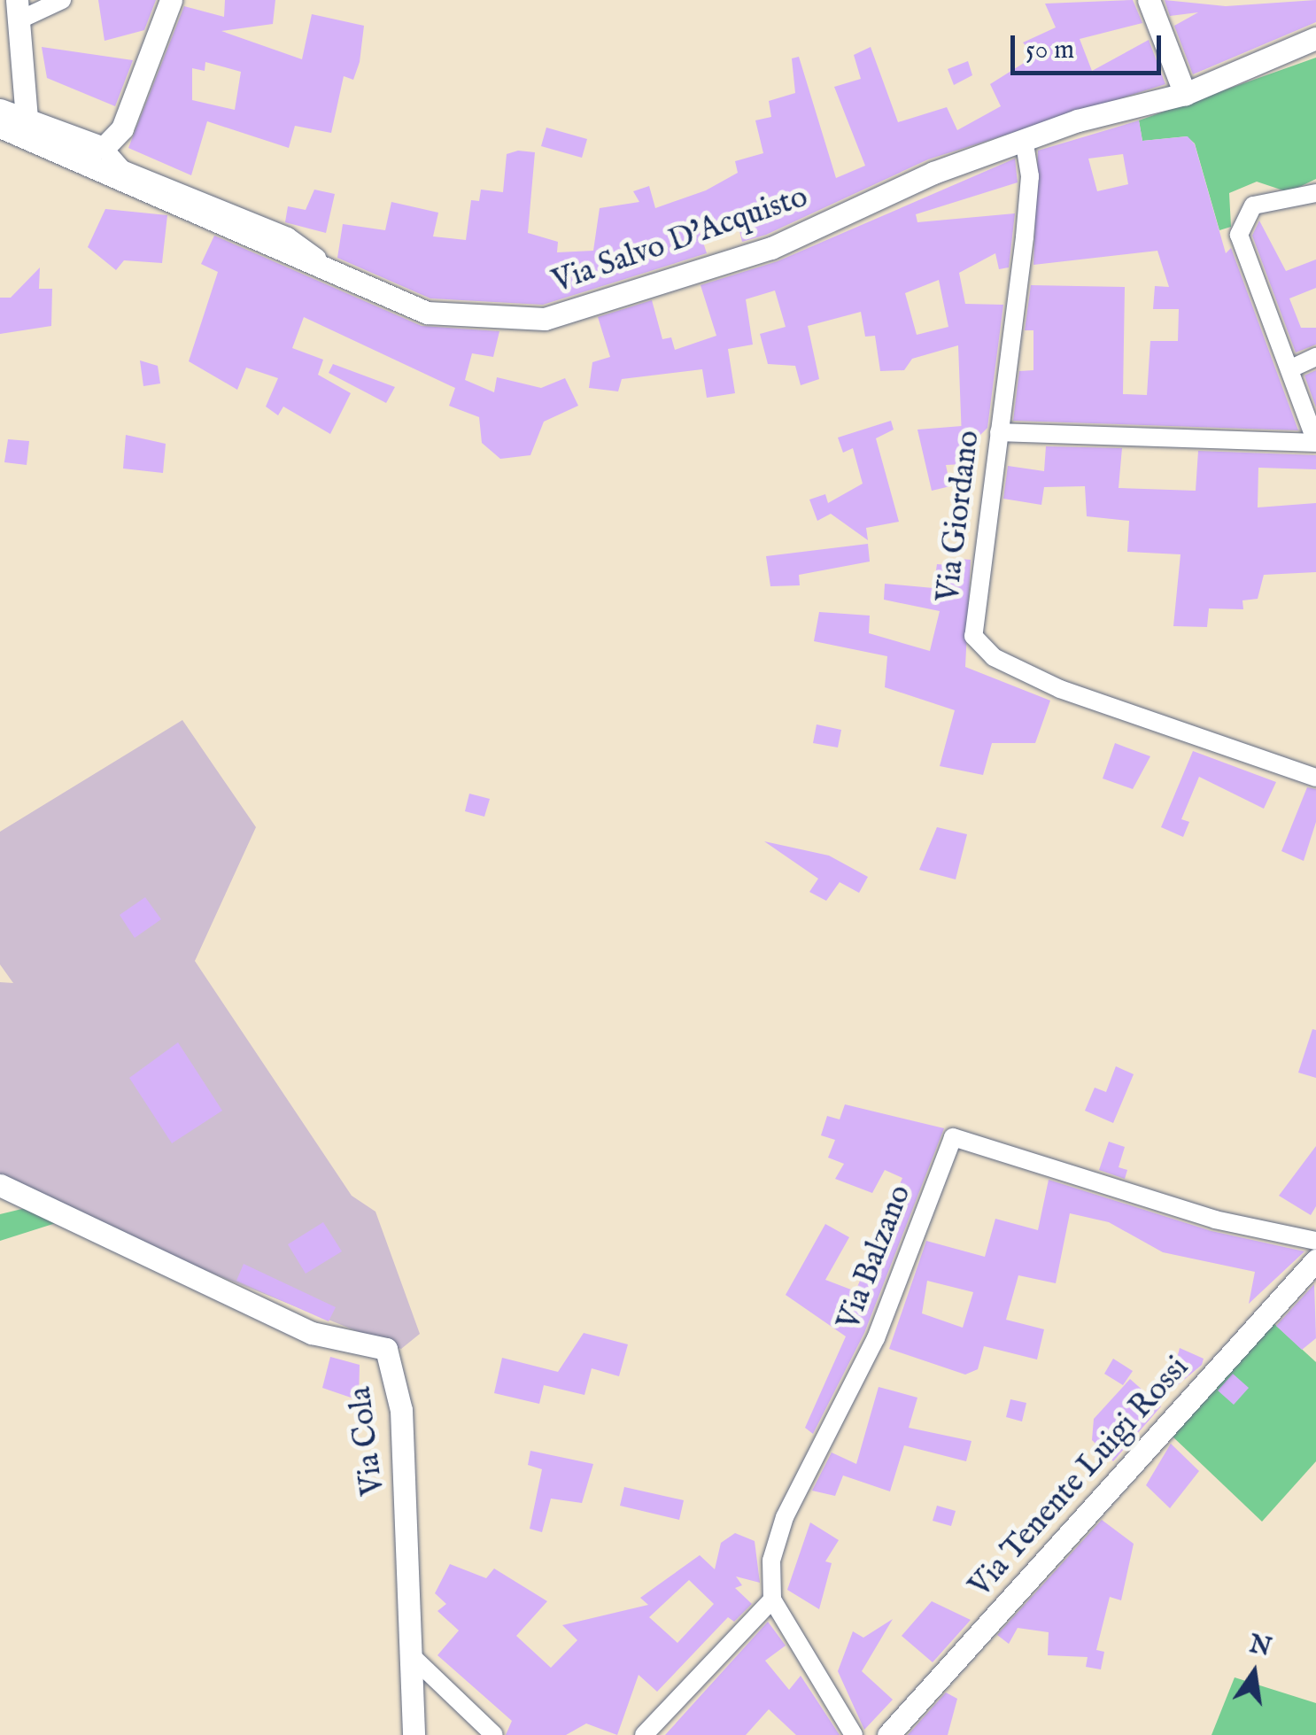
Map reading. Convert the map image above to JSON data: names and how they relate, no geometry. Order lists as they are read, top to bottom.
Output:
{
  "streets": {
    "street": [
      "Via Salvo D'Acquisto",
      "Via Giordano",
      "Via Balzano",
      "Via Cola",
      "Via Tenente Luigi Rossi"
    ]
  },
  "crossings": [
    ["Via Salvo D'Acquisto", "Via Giordano"]
  ],
  "scale_bar": "50 m",
  "north": "top"
}
